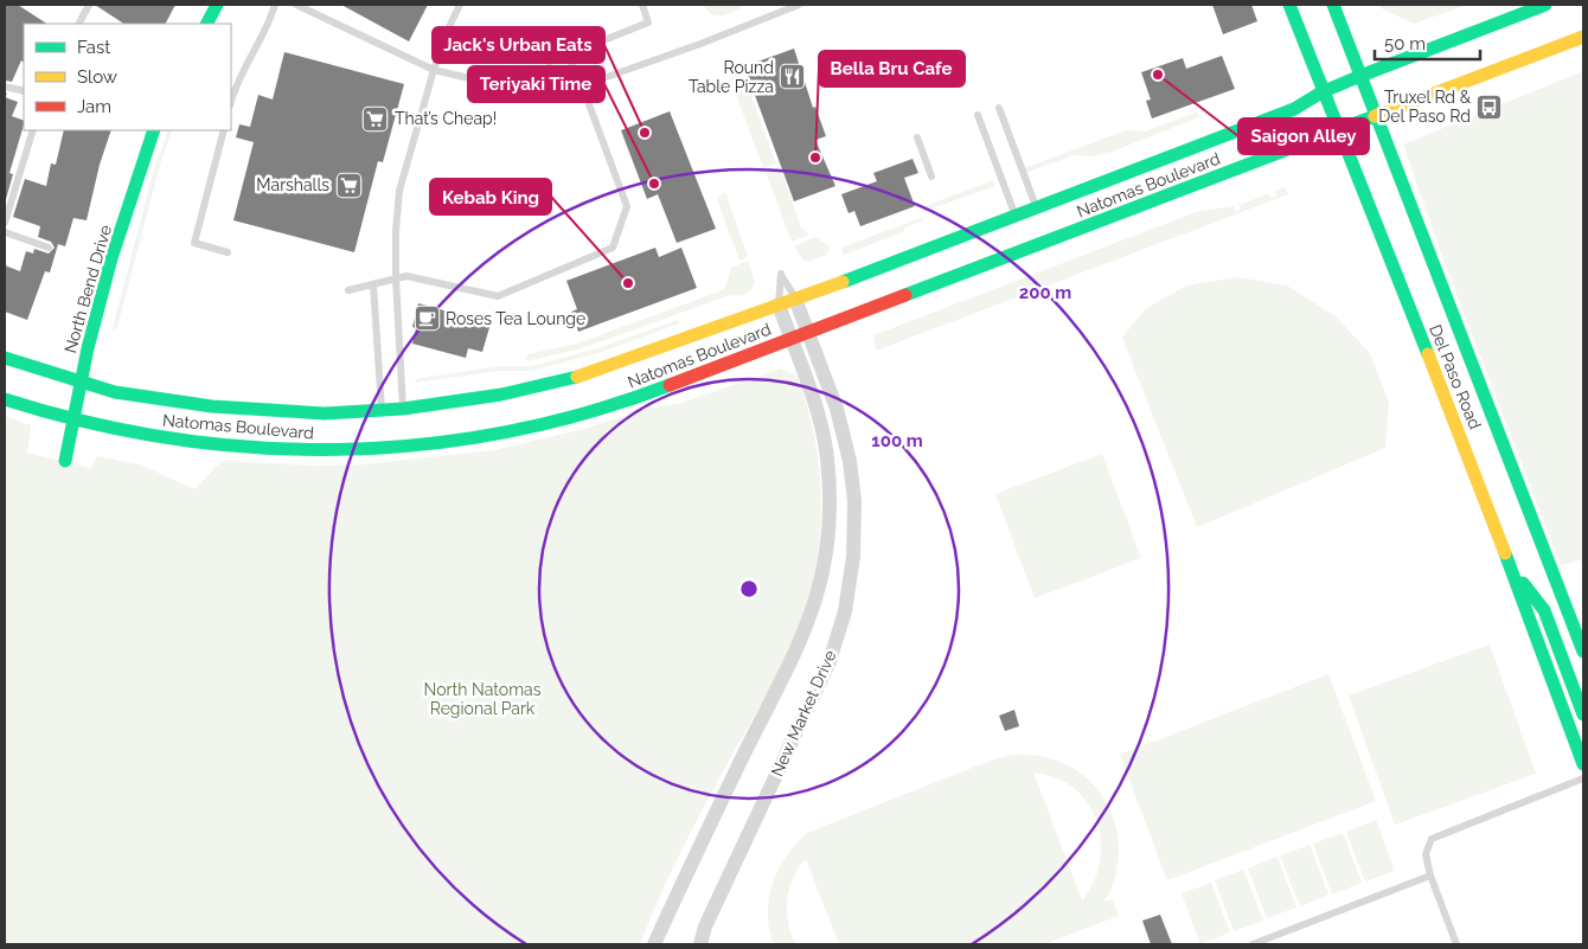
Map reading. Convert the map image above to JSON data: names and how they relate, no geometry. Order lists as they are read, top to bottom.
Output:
{
  "streets": {
    "main road": ["Natomas Boulevard", "North Bend Drive", "Del Paso Road"],
    "street": ["New Market Drive"]
  },
  "crossings": [
    ["Natomas Boulevard", "North Bend Drive"],
    ["Natomas Boulevard", "Del Paso Road"],
    ["Natomas Boulevard", "New Market Drive"]
  ],
  "parks": ["North Natomas Regional Park"],
  "places": {
    "other": [
      "Saigon Alley",
      "Jack's Urban Eats",
      "Bella Bru Cafe",
      "Teriyaki Time",
      "Kebab King"
    ],
    "restaurant": ["Round Table Pizza"],
    "bus stop": ["Truxel Rd & Del Paso Rd"],
    "supermarket": ["That’s Cheap!", "Marshalls"],
    "cafe": ["Roses Tea Lounge"]
  },
  "legend": ["Fast", "Slow", "Jam"],
  "scale_bar": "50 m",
  "rings": ["200 m", "100 m"]
}
